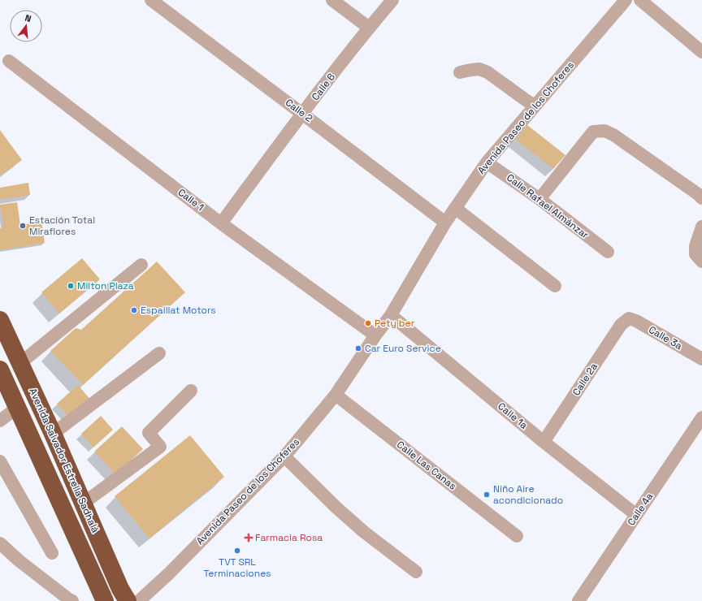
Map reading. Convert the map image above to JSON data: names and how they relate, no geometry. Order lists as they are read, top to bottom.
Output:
{
  "streets": {
    "highway": ["Avenida Salvador Estrella Sadhalá"],
    "street": [
      "Calle 6",
      "Calle 2",
      "Avenida Paseo de los Choferes",
      "Calle 1",
      "Calle Rafael Almánzar",
      "Calle 3a",
      "Calle 2a",
      "Calle 1a",
      "Calle Las Canas",
      "Calle 4a"
    ]
  },
  "crossings": [
    ["Calle 6", "Calle 2"],
    ["Calle 6", "Calle 1"],
    ["Calle 2", "Avenida Paseo de los Choferes"],
    ["Avenida Paseo de los Choferes", "Calle 1"],
    ["Avenida Paseo de los Choferes", "Calle Rafael Almánzar"],
    ["Avenida Paseo de los Choferes", "Calle 1a"],
    ["Avenida Paseo de los Choferes", "Calle Las Canas"],
    ["Calle 3a", "Calle 2a"],
    ["Calle 2a", "Calle 1a"],
    ["Calle 1a", "Calle 4a"]
  ],
  "places": {
    "other": [
      "Estación Total Miraflores",
      "Milton Plaza",
      "Espaillat Motors",
      "Pety ber",
      "Car Euro Service",
      "Niño Aire acondicionado",
      "TVT SRL Terminaciones"
    ],
    "health": ["Farmacia Rosa"]
  },
  "north": "top"
}
